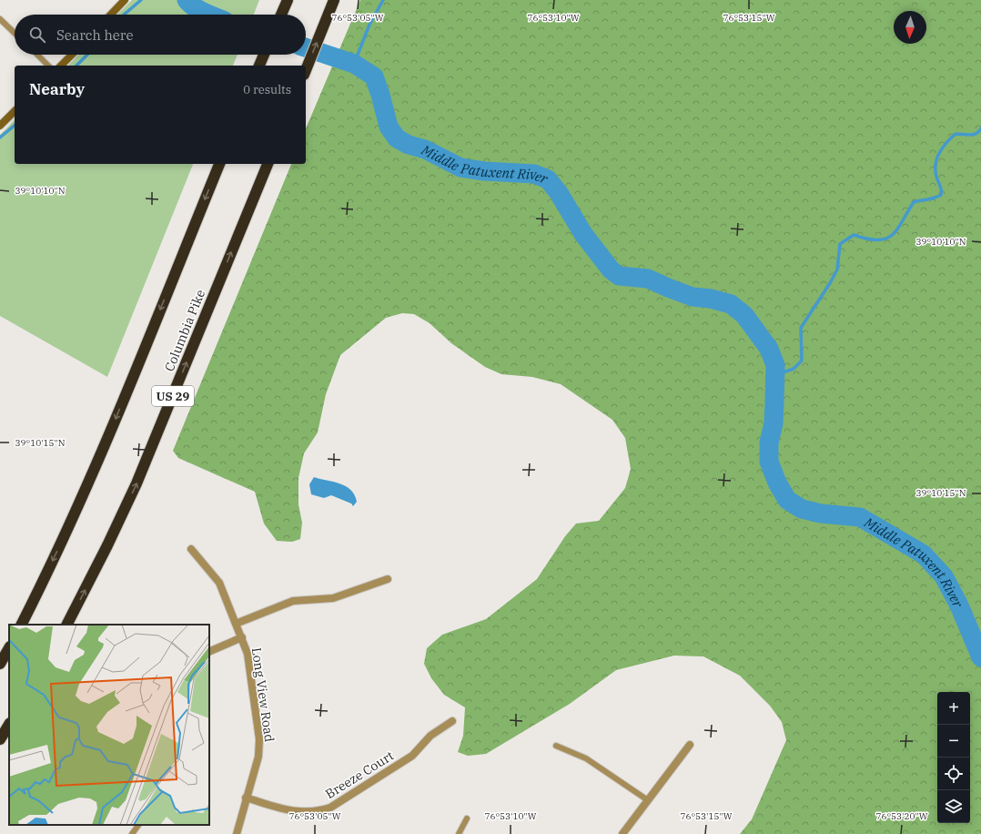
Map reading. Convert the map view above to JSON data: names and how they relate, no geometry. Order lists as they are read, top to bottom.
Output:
{
  "streets": {
    "highway": ["Columbia Pike", "US 29"],
    "street": ["Long View Road", "Breeze Court"]
  },
  "crossings": [
    ["Long View Road", "Breeze Court"]
  ],
  "water": ["Middle Patuxent River"],
  "north": "bottom",
  "page": {
    "search": "Search here",
    "heading": ["Nearby", "0 results"],
    "map_buttons": ["+", "−"]
  },
  "coordinates": [
    "76°53'05\"W",
    "76°53'10\"W",
    "76°53'15\"W",
    "39°10'10\"N",
    "39°10'15\"N",
    "76°53'20\"W"
  ]
}
